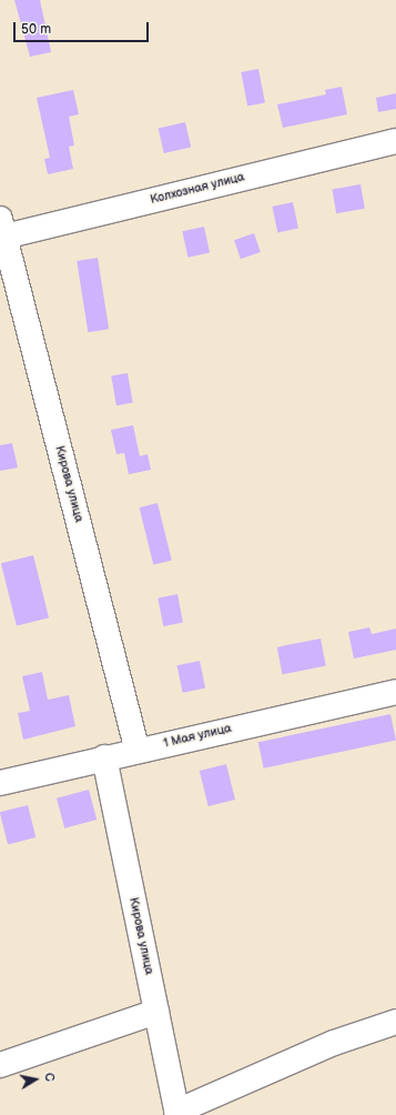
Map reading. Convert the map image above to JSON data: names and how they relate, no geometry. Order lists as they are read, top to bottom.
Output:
{
  "streets": {
    "street": ["Колхозная улица", "Кирова улица", "1 Мая улица"]
  },
  "crossings": [
    ["Колхозная улица", "Кирова улица"],
    ["Кирова улица", "1 Мая улица"]
  ],
  "scale_bar": "50 m",
  "north": "right"
}
